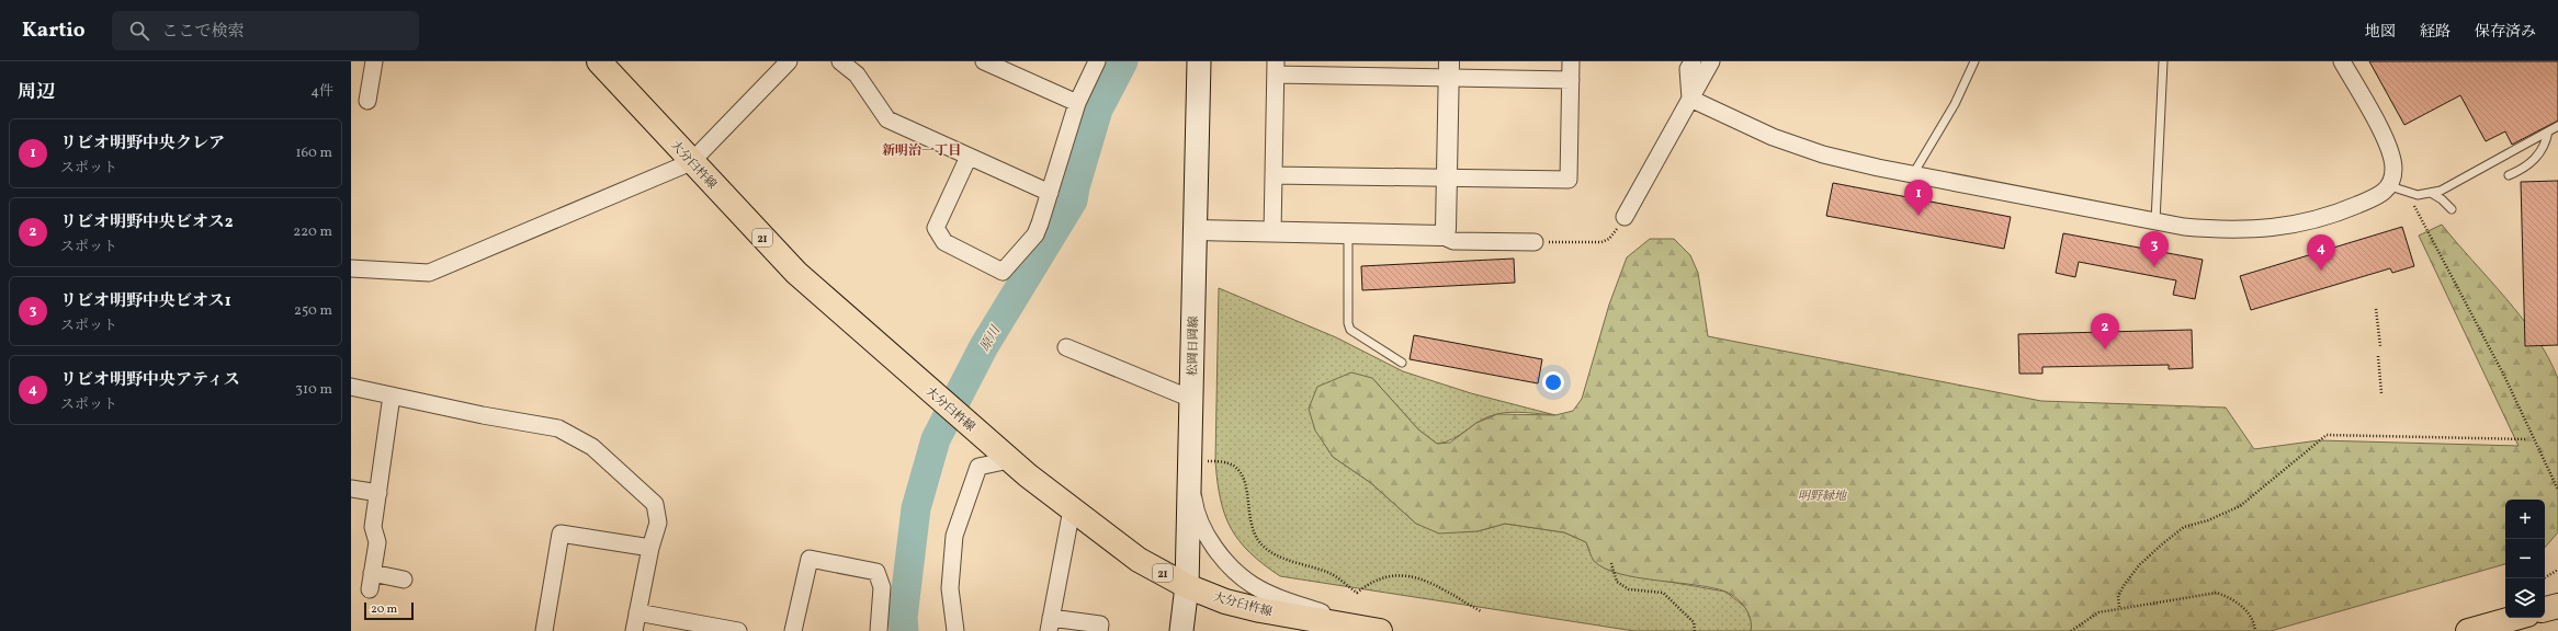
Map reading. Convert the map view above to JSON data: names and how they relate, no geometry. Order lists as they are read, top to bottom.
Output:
{
  "streets": {
    "main road": ["大分臼杵線", "21", "松岡日岡線"]
  },
  "crossings": [
    ["大分臼杵線", "松岡日岡線"]
  ],
  "districts": ["新明治一丁目"],
  "water": ["原川"],
  "parks": ["明野緑地"],
  "scale_bar": "20 m",
  "page": {
    "header": "Kartio",
    "search": "ここで検索",
    "nav": ["地図", "経路", "保存済み"],
    "heading": ["周辺", "4件"],
    "list": [
      {
        "mark": "1",
        "name": "リビオ明野中央クレア",
        "note": "スポット",
        "value": "160 m"
      },
      {
        "mark": "2",
        "name": "リビオ明野中央ビオス2",
        "note": "スポット",
        "value": "220 m"
      },
      {
        "mark": "3",
        "name": "リビオ明野中央ビオス1",
        "note": "スポット",
        "value": "250 m"
      },
      {
        "mark": "4",
        "name": "リビオ明野中央アティス",
        "note": "スポット",
        "value": "310 m"
      }
    ],
    "pins": [
      "1",
      "3",
      "4",
      "2"
    ],
    "map_buttons": ["+", "−"],
    "scale": "20 m"
  }
}
